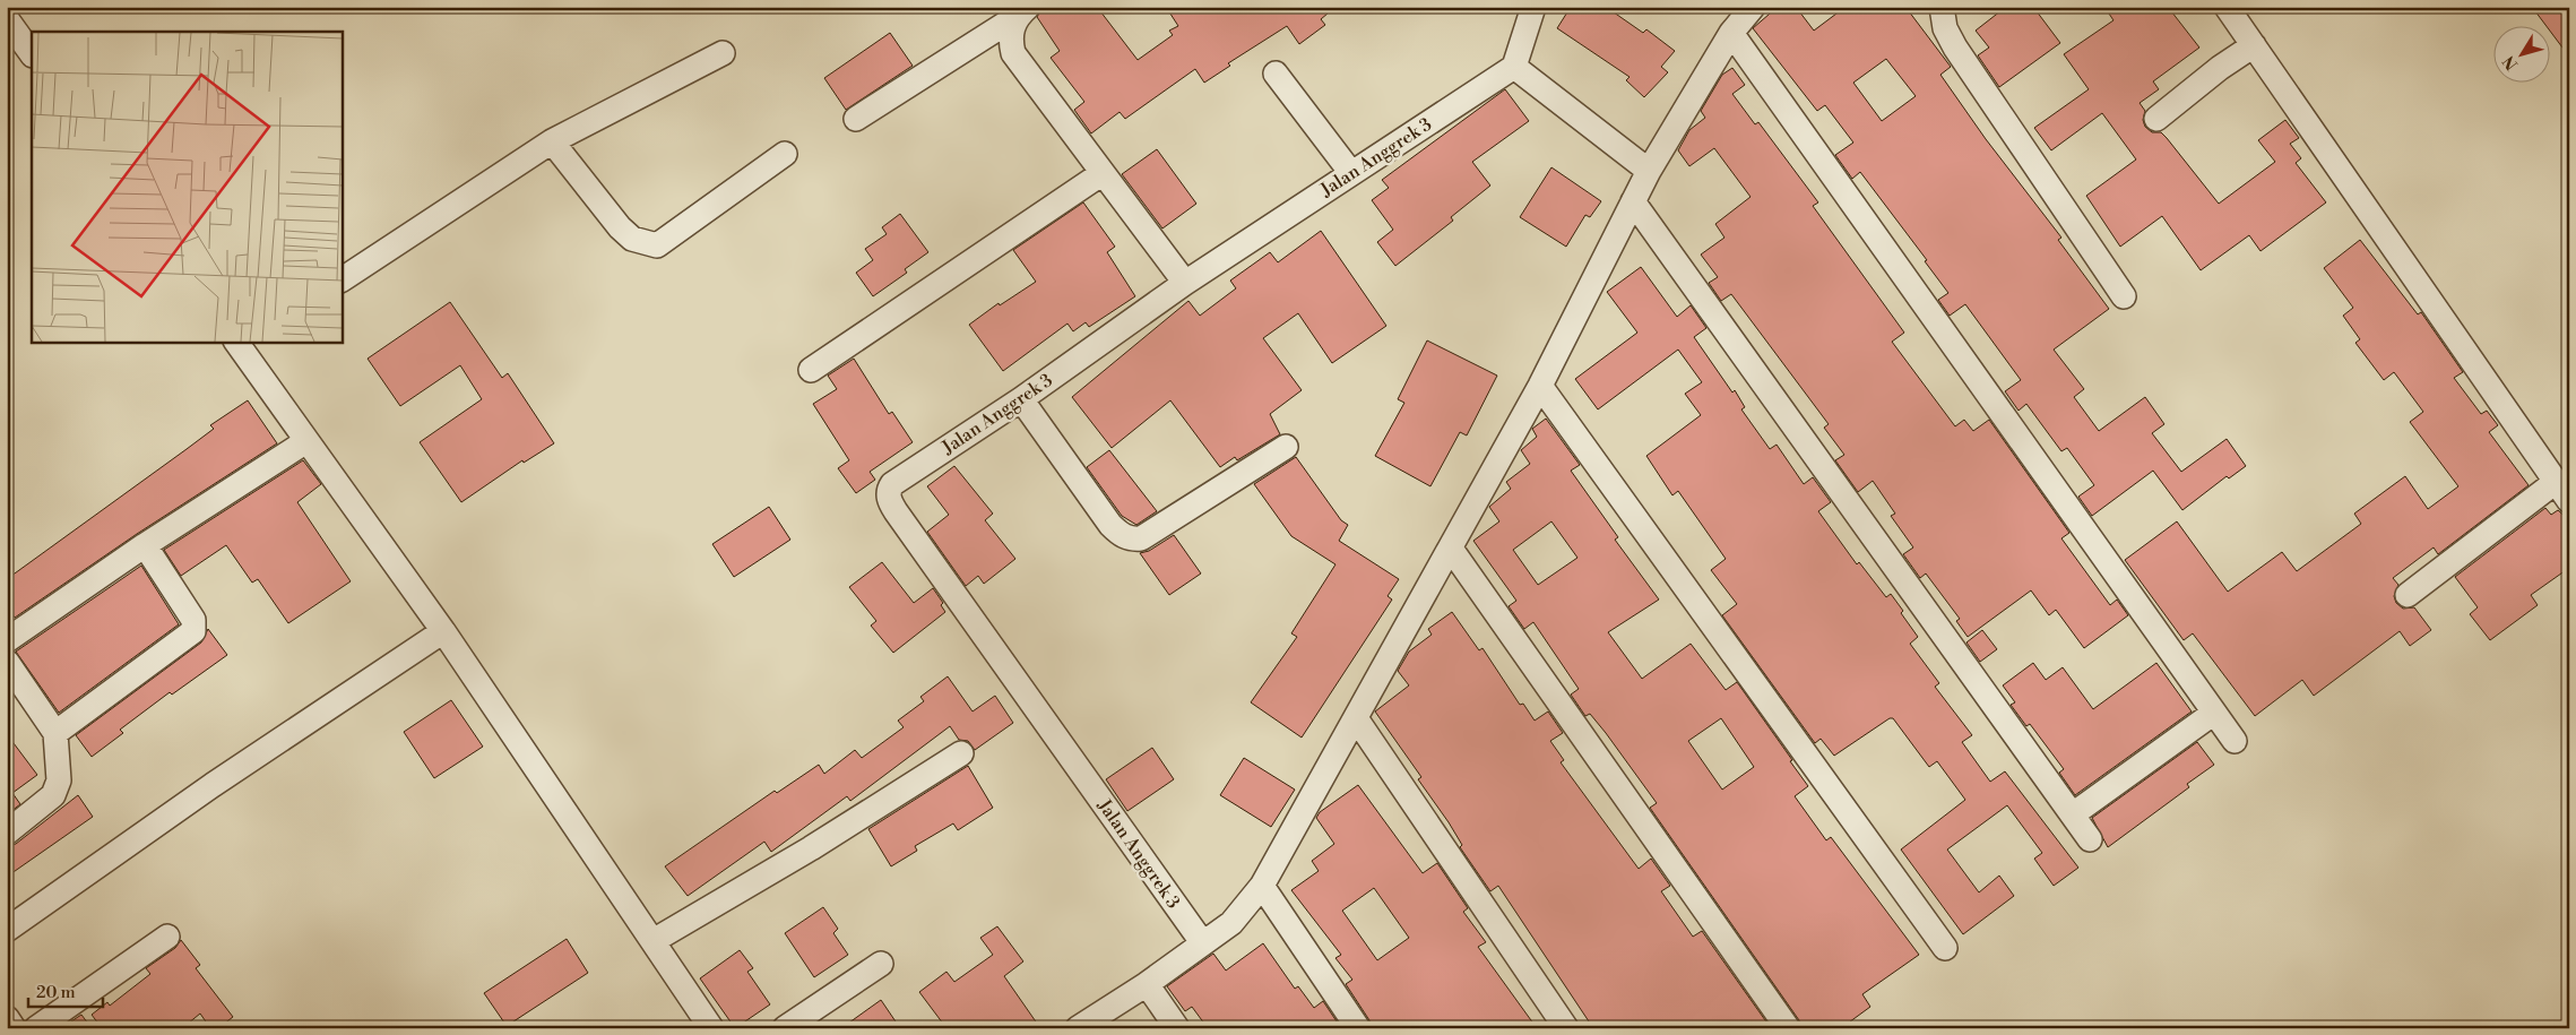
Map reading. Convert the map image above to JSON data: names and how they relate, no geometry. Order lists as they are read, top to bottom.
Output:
{
  "streets": {
    "street": ["Jalan Anggrek 3"]
  },
  "scale_bar": "20 m",
  "north": "bottom left"
}
